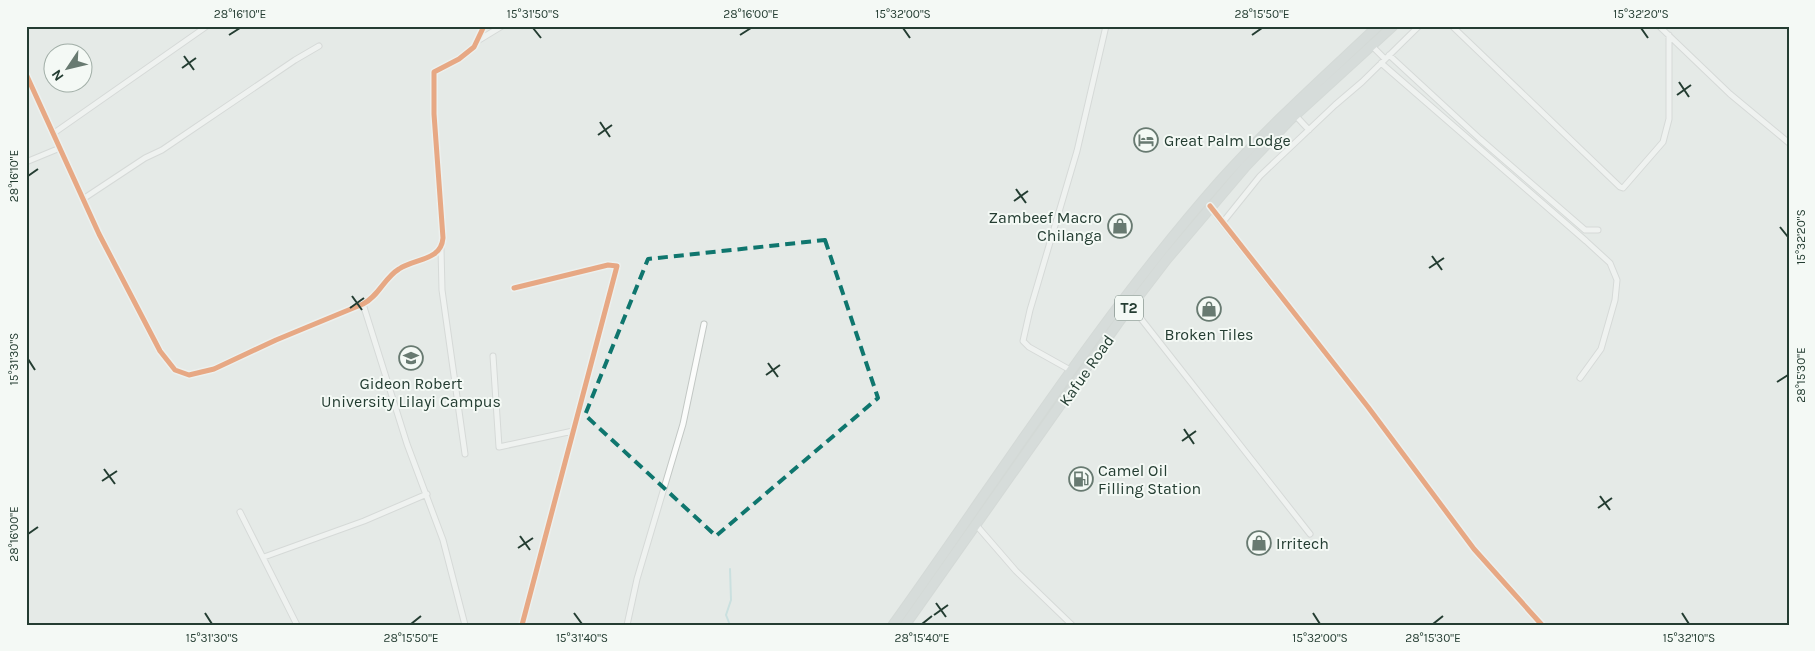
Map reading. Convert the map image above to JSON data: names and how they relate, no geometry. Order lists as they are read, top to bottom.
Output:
{
  "streets": {
    "highway": ["T2", "Kafue Road"]
  },
  "places": {
    "hotel": ["Great Palm Lodge"],
    "shop": ["Zambeef Macro Chilanga", "Broken Tiles", "Irritech"],
    "school or university": ["Gideon Robert University Lilayi Campus"],
    "fuel station": ["Camel Oil Filling Station"]
  },
  "north": "bottom left",
  "coordinates": [
    "28°16'10\"E",
    "15°31'50\"S",
    "28°16'00\"E",
    "15°32'00\"S",
    "28°15'50\"E",
    "15°32'20\"S",
    "15°31'30\"S",
    "28°15'30\"E",
    "15°31'40\"S",
    "28°15'40\"E",
    "15°32'10\"S"
  ]
}
